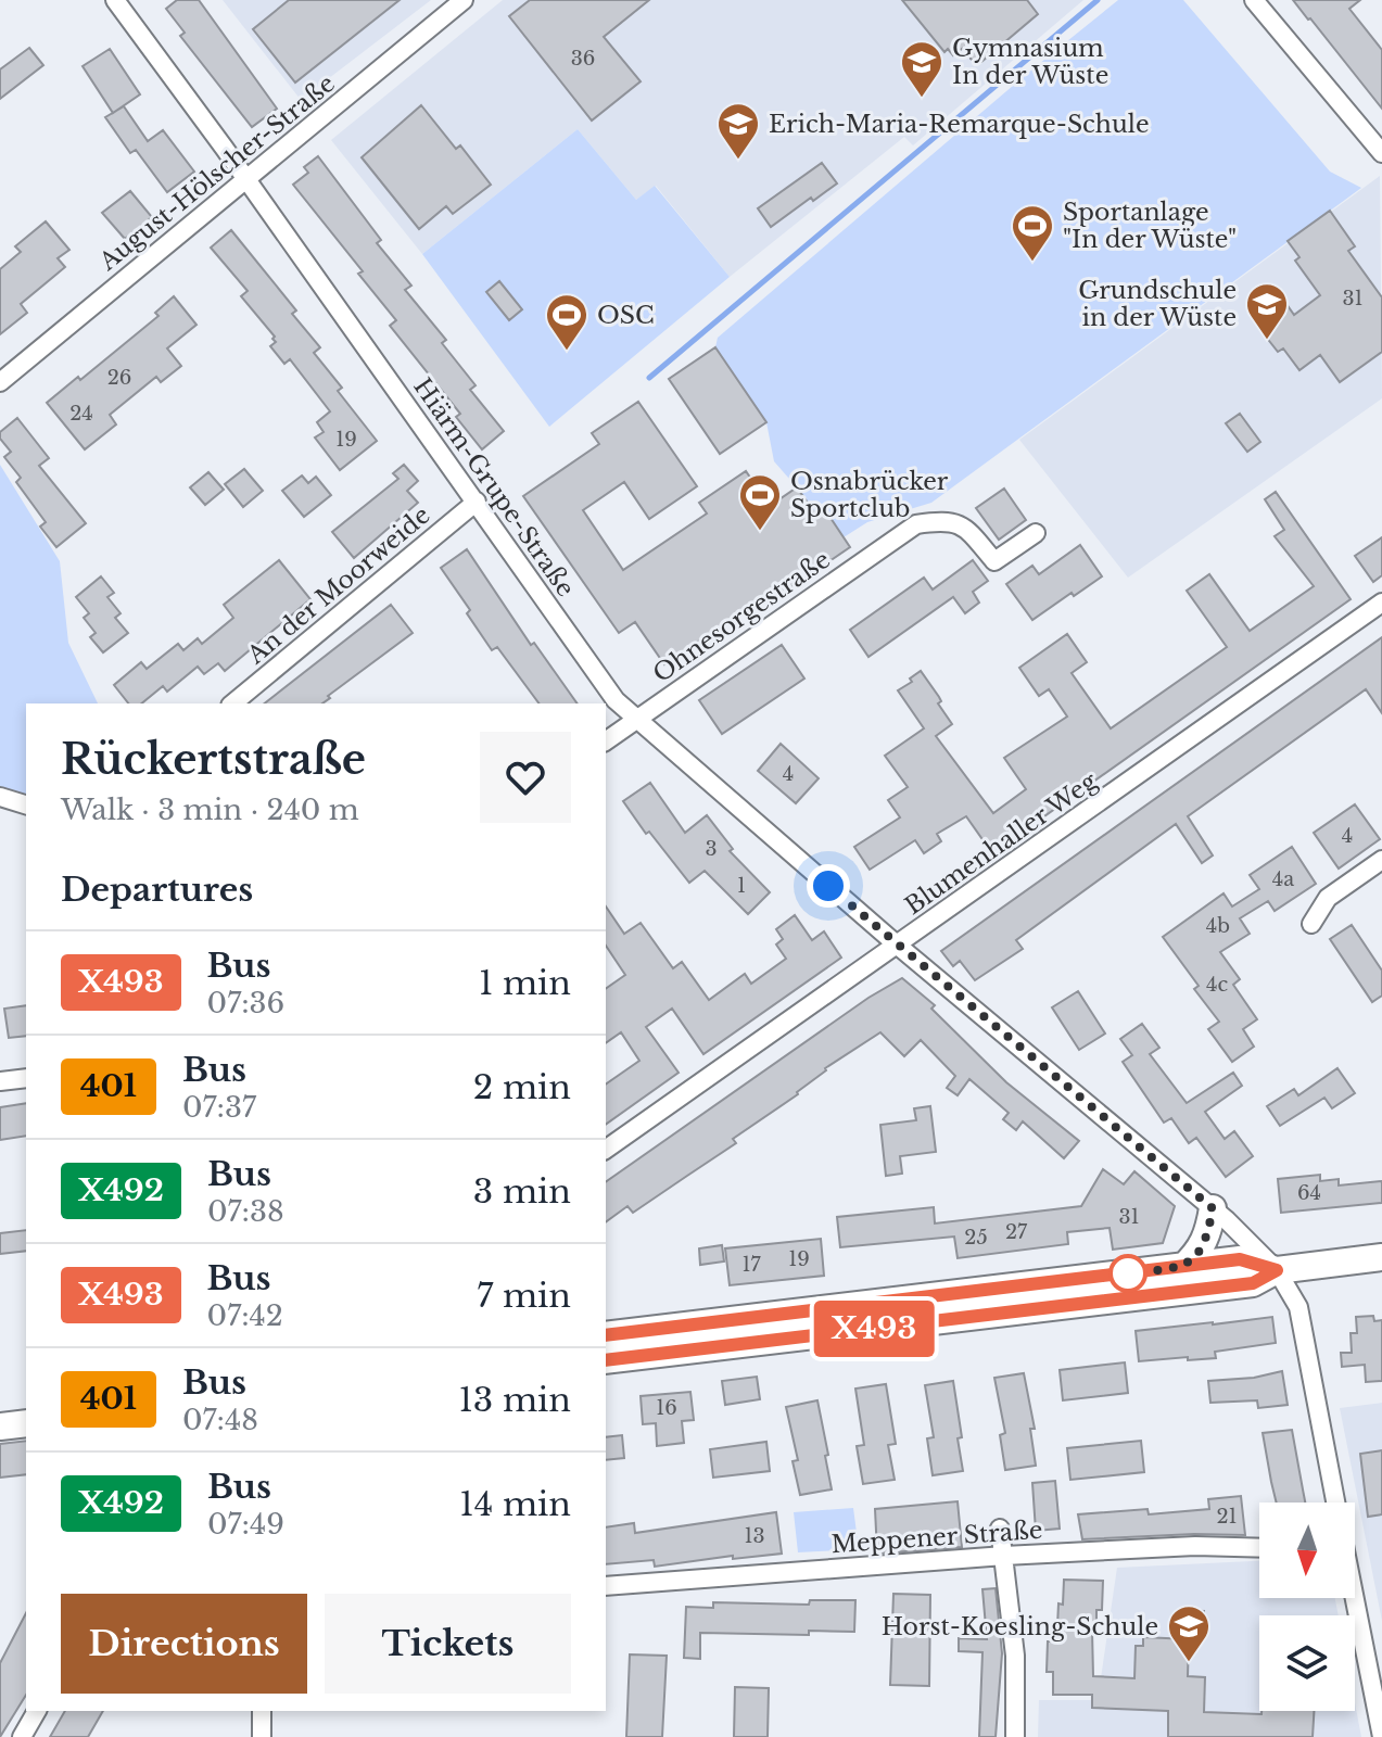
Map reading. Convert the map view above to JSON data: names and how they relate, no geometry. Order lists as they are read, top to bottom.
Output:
{
  "streets": {
    "street": [
      "August-Hölscher-Straße",
      "Hiärm-Grupe-Straße",
      "An der Moorweide",
      "Ohnesorgestraße",
      "Blumenhaller Weg",
      "Meppener Straße"
    ]
  },
  "crossings": [
    ["August-Hölscher-Straße", "Hiärm-Grupe-Straße"],
    ["Hiärm-Grupe-Straße", "An der Moorweide"],
    ["Hiärm-Grupe-Straße", "Ohnesorgestraße"],
    ["Hiärm-Grupe-Straße", "Blumenhaller Weg"]
  ],
  "places": {
    "school or university": [
      "Gymnasium In der Wüste",
      "Erich-Maria-Remarque-Schule",
      "Grundschule in der Wüste",
      "Horst-Koesling-Schule"
    ],
    "sports": ["Sportanlage \"In der Wüste\"", "OSC", "Osnabrücker Sportclub"]
  },
  "lines": ["bus line X493"],
  "house_numbers": [
    "36",
    "31",
    "26",
    "24",
    "19",
    "4",
    "4",
    "3",
    "4a",
    "1",
    "4b",
    "4c",
    "64",
    "31",
    "27",
    "25",
    "19",
    "17",
    "16",
    "21",
    "13"
  ],
  "north": "bottom",
  "page": {
    "on_map": "X493",
    "heading": [
      ["Rückertstraße", "Walk · 3 min · 240 m"],
      "Departures"
    ],
    "list": [
      {
        "mark": "X493",
        "name": "Bus",
        "note": "07:36",
        "value": "1 min"
      },
      {
        "mark": "401",
        "name": "Bus",
        "note": "07:37",
        "value": "2 min"
      },
      {
        "mark": "X492",
        "name": "Bus",
        "note": "07:38",
        "value": "3 min"
      },
      {
        "mark": "X493",
        "name": "Bus",
        "note": "07:42",
        "value": "7 min"
      },
      {
        "mark": "401",
        "name": "Bus",
        "note": "07:48",
        "value": "13 min"
      },
      {
        "mark": "X492",
        "name": "Bus",
        "note": "07:49",
        "value": "14 min"
      }
    ],
    "buttons": ["Directions", "Tickets"]
  }
}
